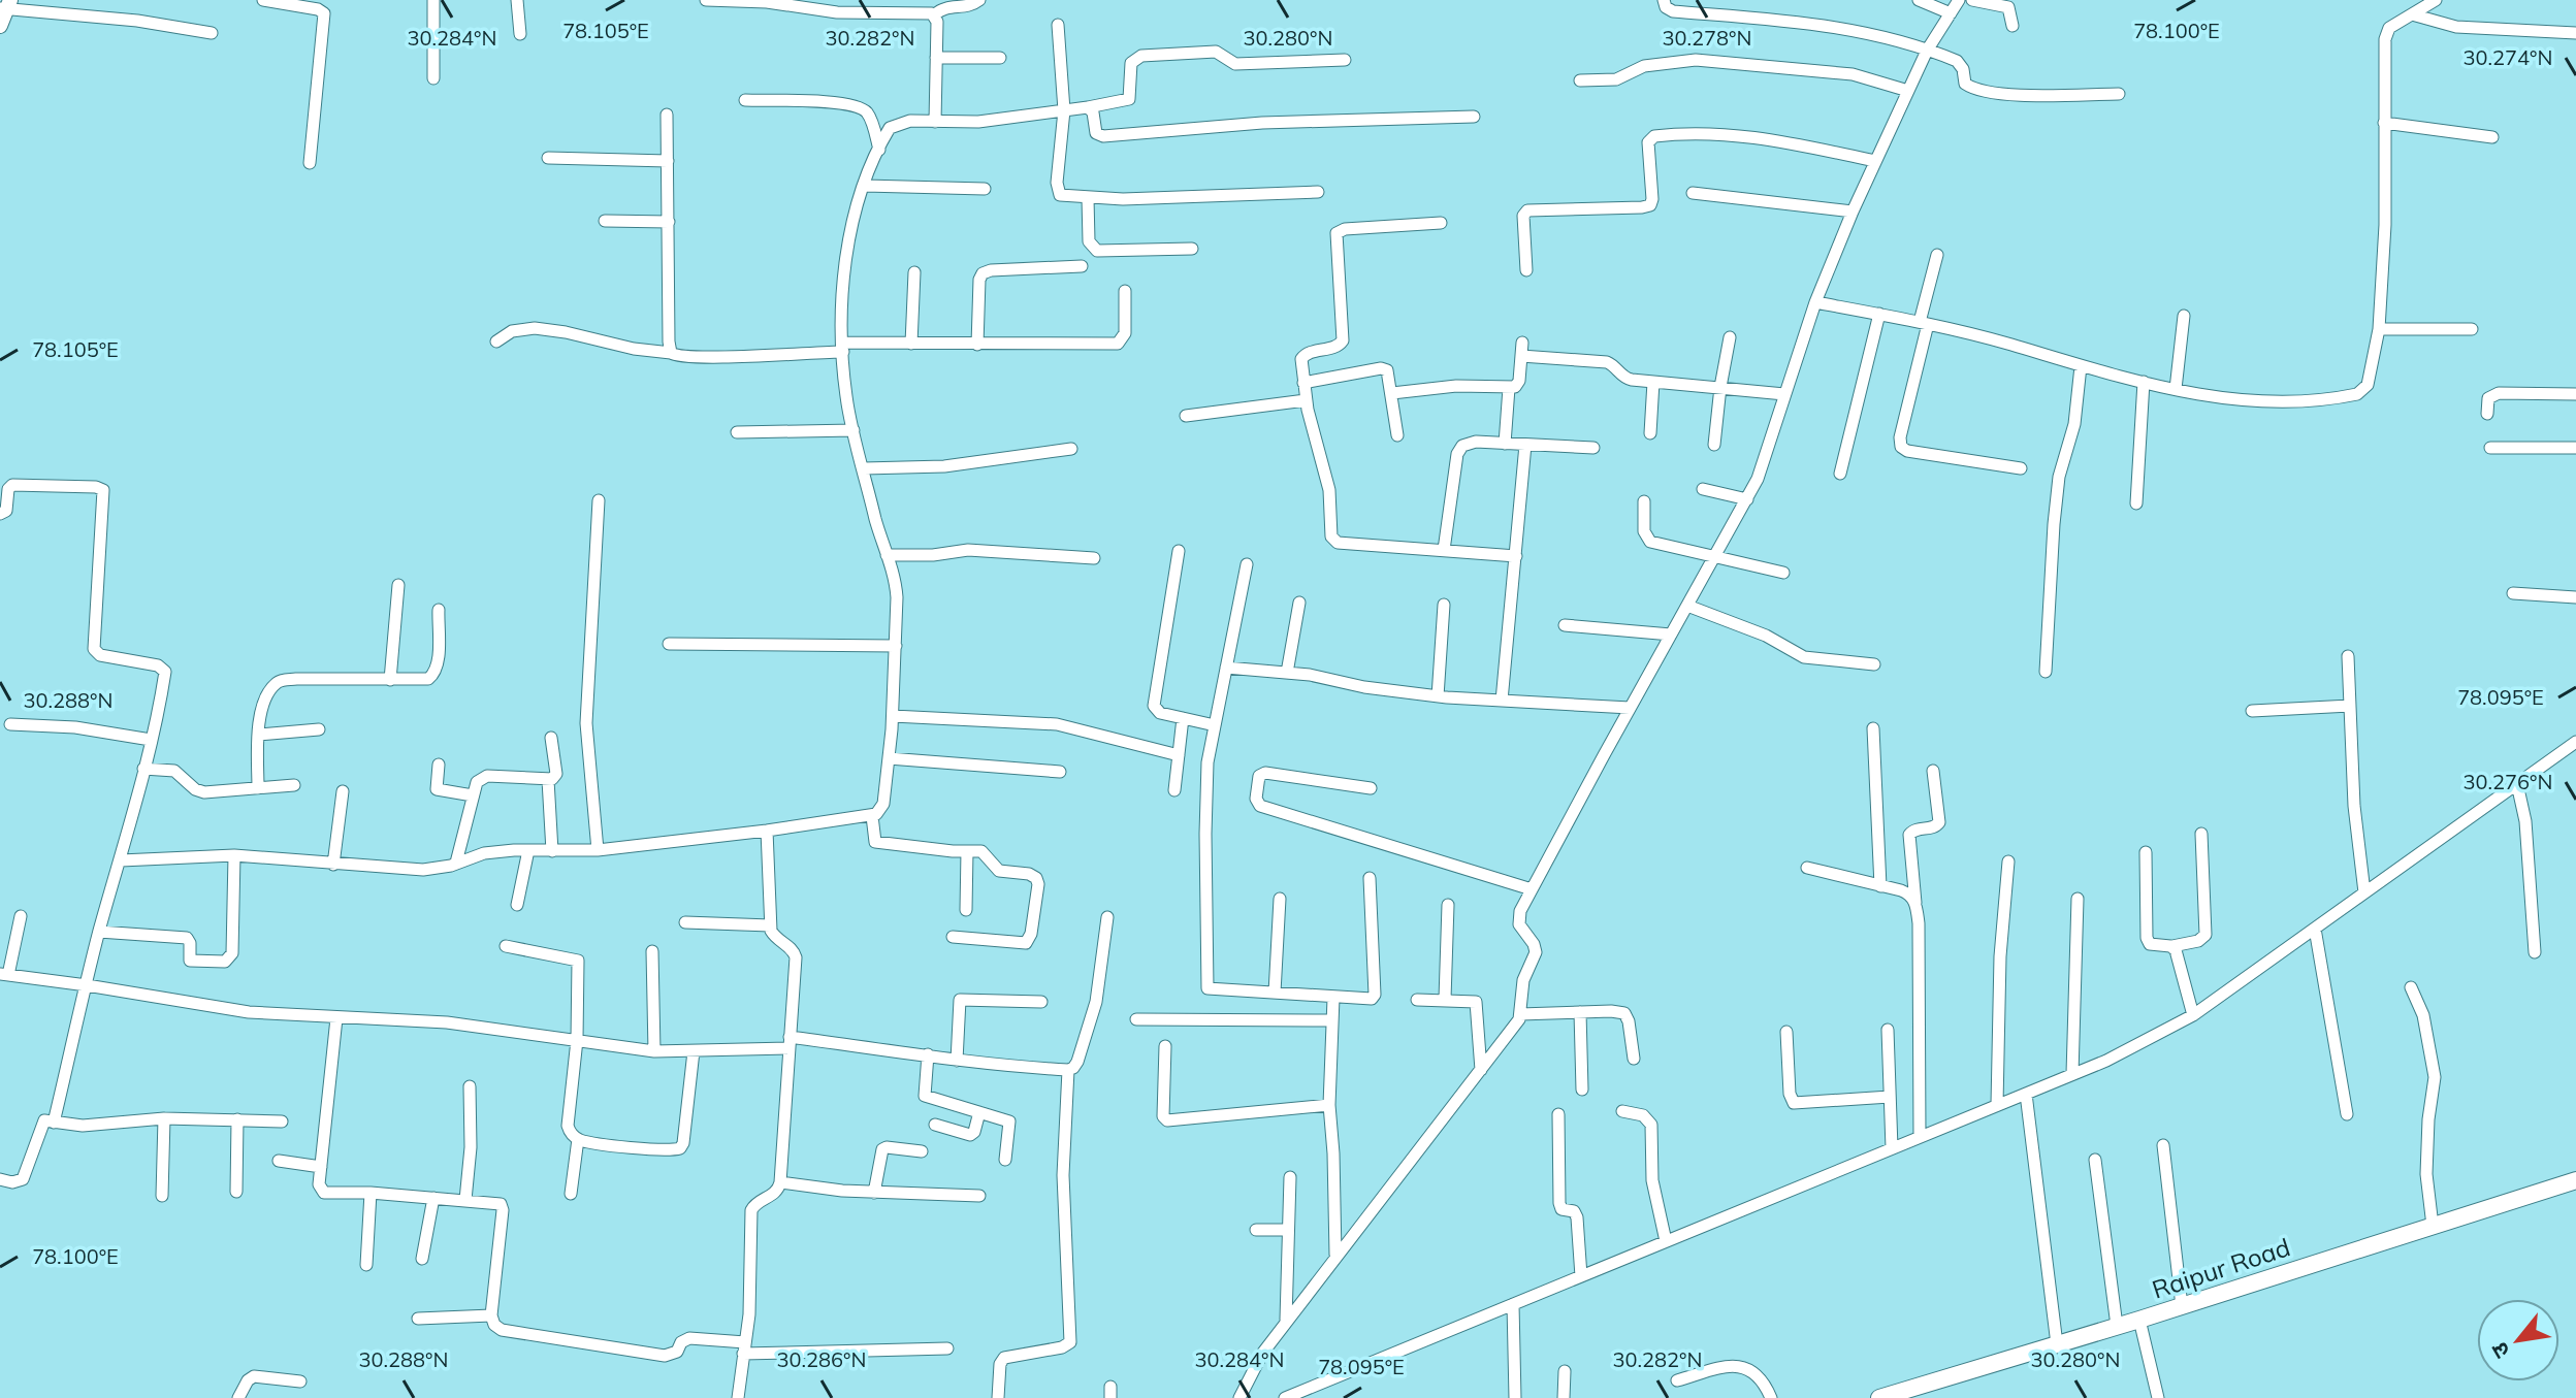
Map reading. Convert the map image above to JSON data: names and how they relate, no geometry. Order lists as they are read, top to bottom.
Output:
{
  "streets": {
    "main road": ["Raipur Road"]
  },
  "north": "bottom left",
  "coordinates": [
    "78.105°E",
    "78.100°E",
    "30.284°N",
    "30.282°N",
    "30.280°N",
    "30.278°N",
    "30.274°N",
    "78.095°E",
    "30.288°N",
    "30.276°N",
    "30.286°N"
  ]
}
